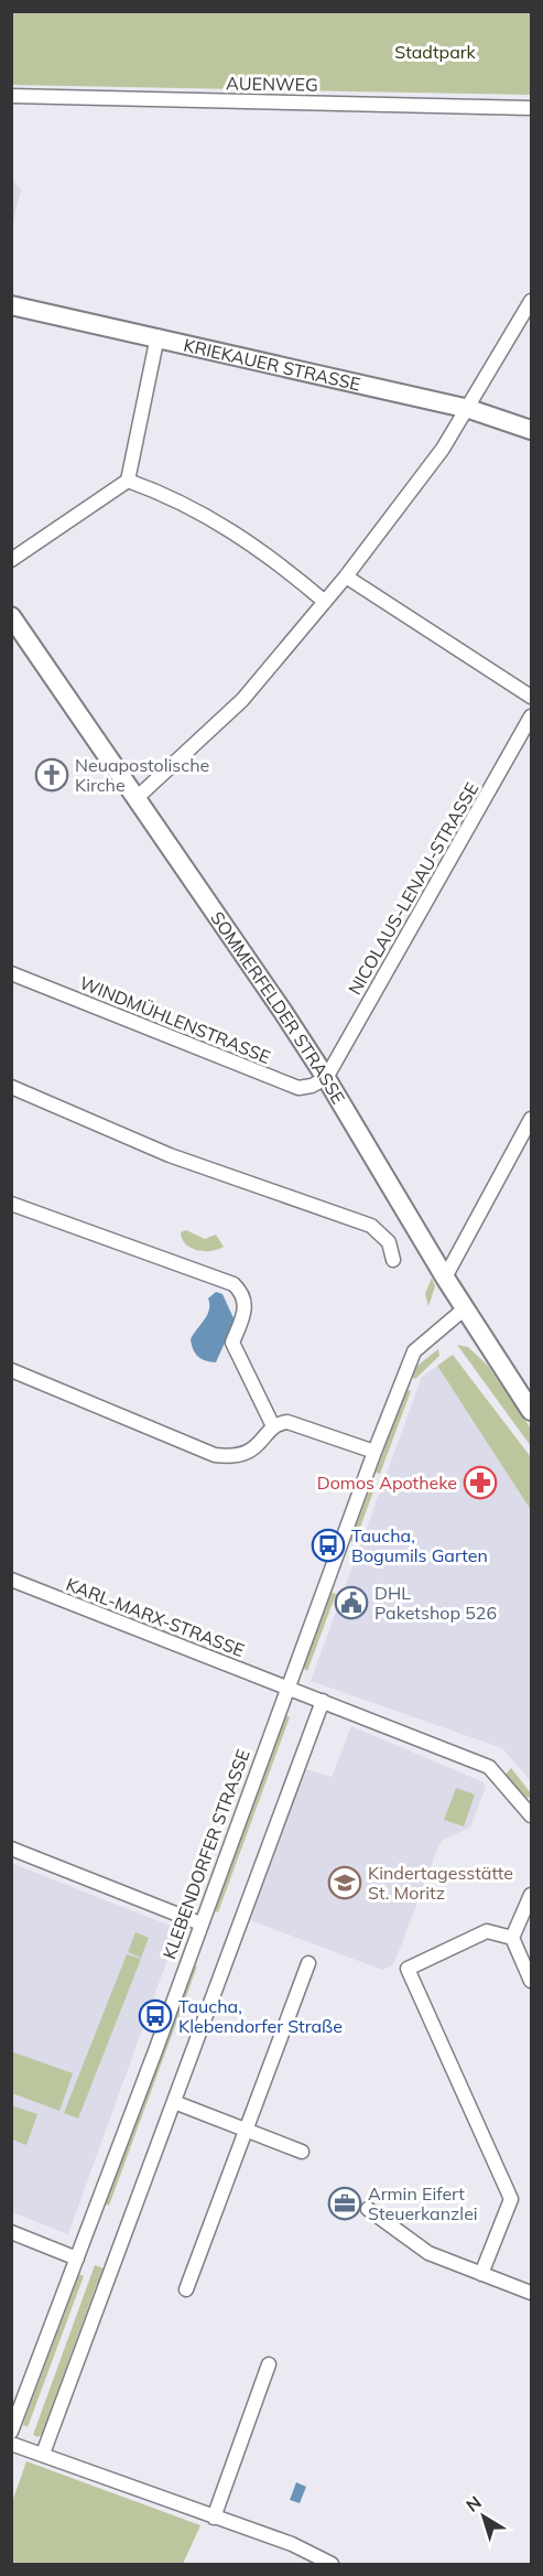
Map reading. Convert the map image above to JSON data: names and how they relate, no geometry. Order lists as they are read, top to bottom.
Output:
{
  "streets": {
    "main road": ["KRIEKAUER STRASSE", "SOMMERFELDER STRASSE"],
    "street": [
      "AUENWEG",
      "NICOLAUS-LENAU-STRASSE",
      "WINDMÜHLENSTRASSE",
      "KARL-MARX-STRASSE",
      "KLEBENDORFER STRASSE"
    ]
  },
  "crossings": [
    ["NICOLAUS-LENAU-STRASSE", "SOMMERFELDER STRASSE"],
    ["NICOLAUS-LENAU-STRASSE", "WINDMÜHLENSTRASSE"],
    ["SOMMERFELDER STRASSE", "WINDMÜHLENSTRASSE"],
    ["SOMMERFELDER STRASSE", "KLEBENDORFER STRASSE"],
    ["KARL-MARX-STRASSE", "KLEBENDORFER STRASSE"]
  ],
  "parks": ["Stadtpark"],
  "places": {
    "church": ["Neuapostolische Kirche"],
    "pharmacy": ["Domos Apotheke"],
    "bus stop": ["Taucha, Bogumils Garten", "Taucha, Klebendorfer Straße"],
    "public building": ["DHL Paketshop 526"],
    "school or university": ["Kindertagesstätte St. Moritz"],
    "office": ["Armin Eifert Steuerkanzlei"]
  },
  "north": "top left"
}
